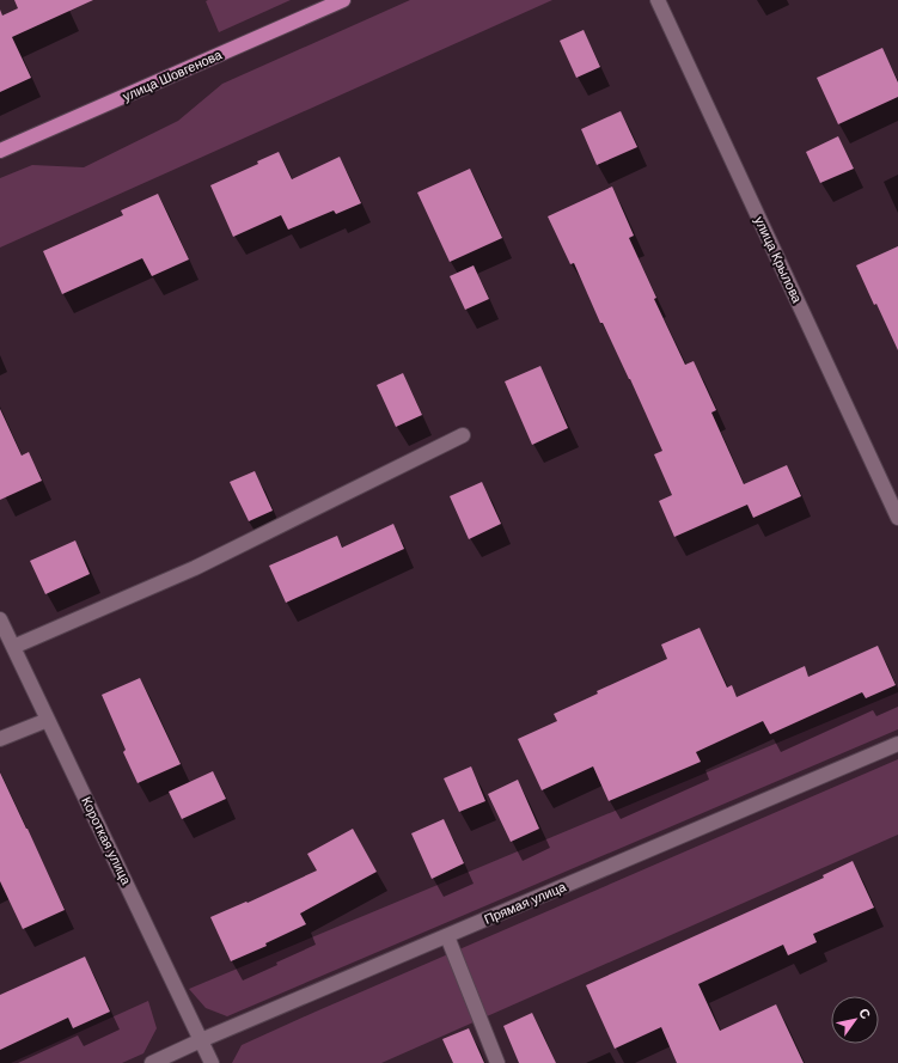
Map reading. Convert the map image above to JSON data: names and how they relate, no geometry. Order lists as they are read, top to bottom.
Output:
{
  "streets": {
    "main road": ["улица Шовгенова"],
    "street": ["улица Крылова", "Короткая улица", "Прямая улица"]
  },
  "crossings": [
    ["Короткая улица", "Прямая улица"]
  ],
  "north": "top right"
}
